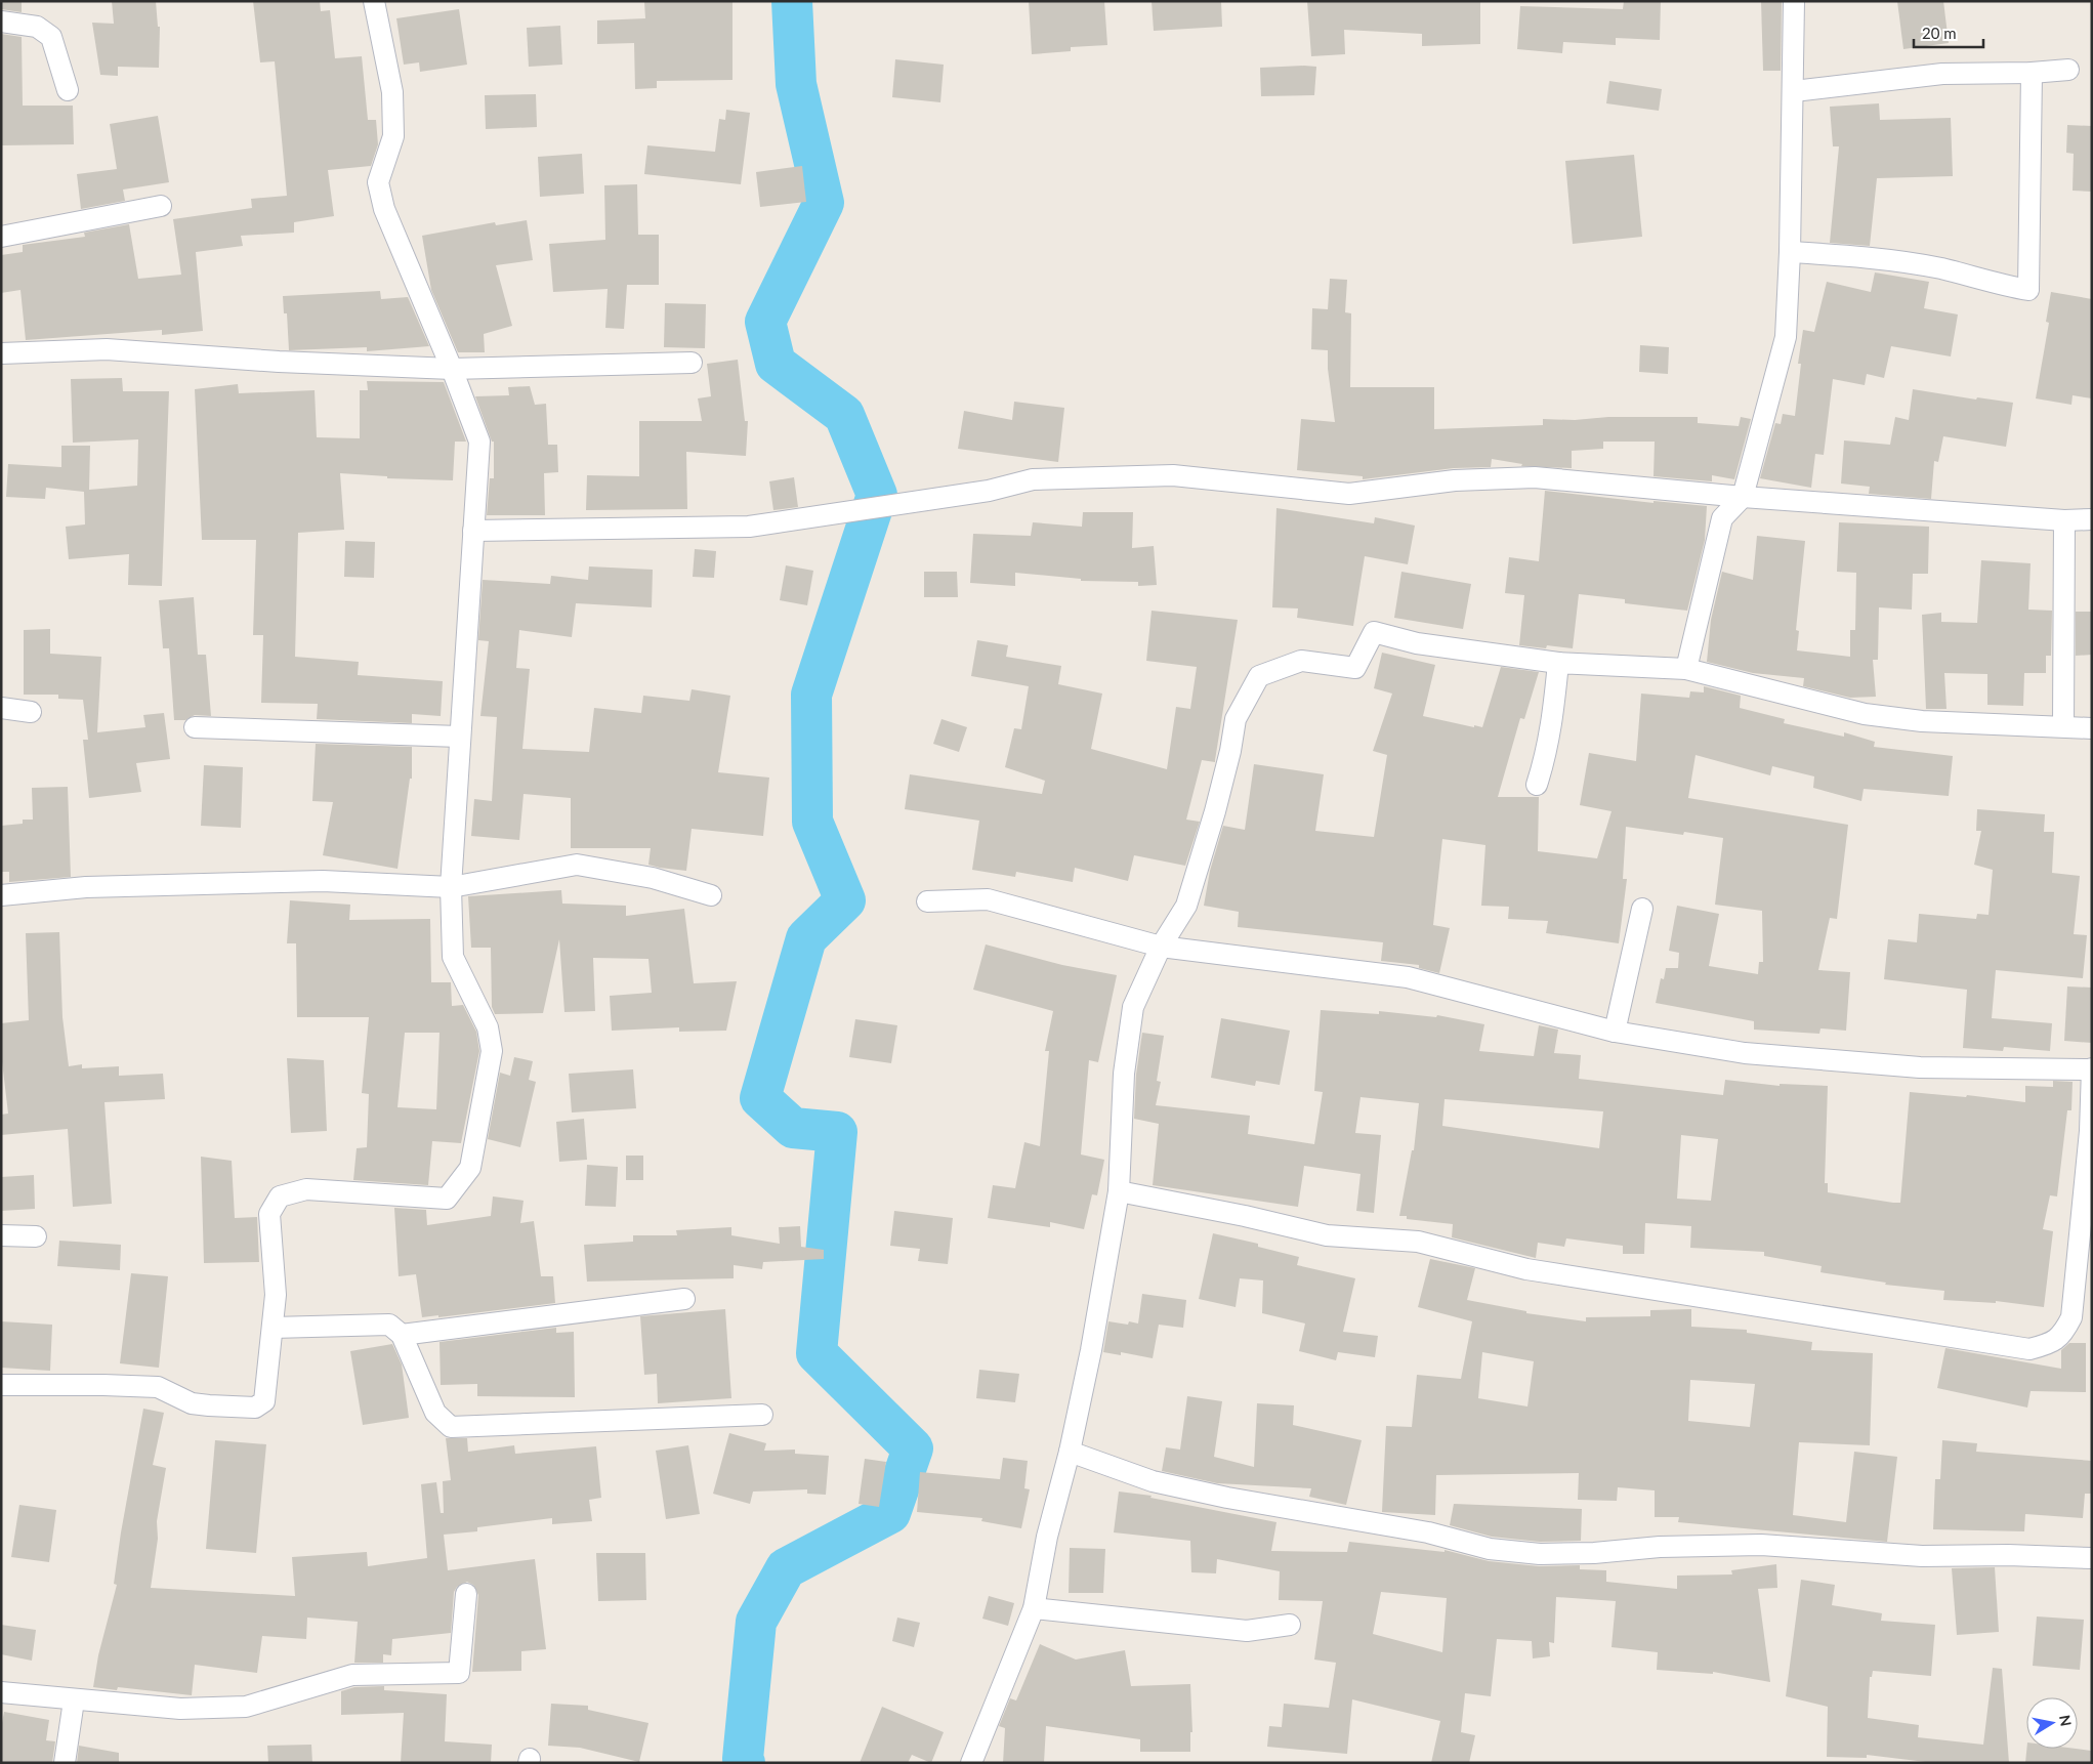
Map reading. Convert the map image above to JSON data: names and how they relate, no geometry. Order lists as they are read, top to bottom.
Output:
{
  "scale_bar": "20 m",
  "north": "right"
}
